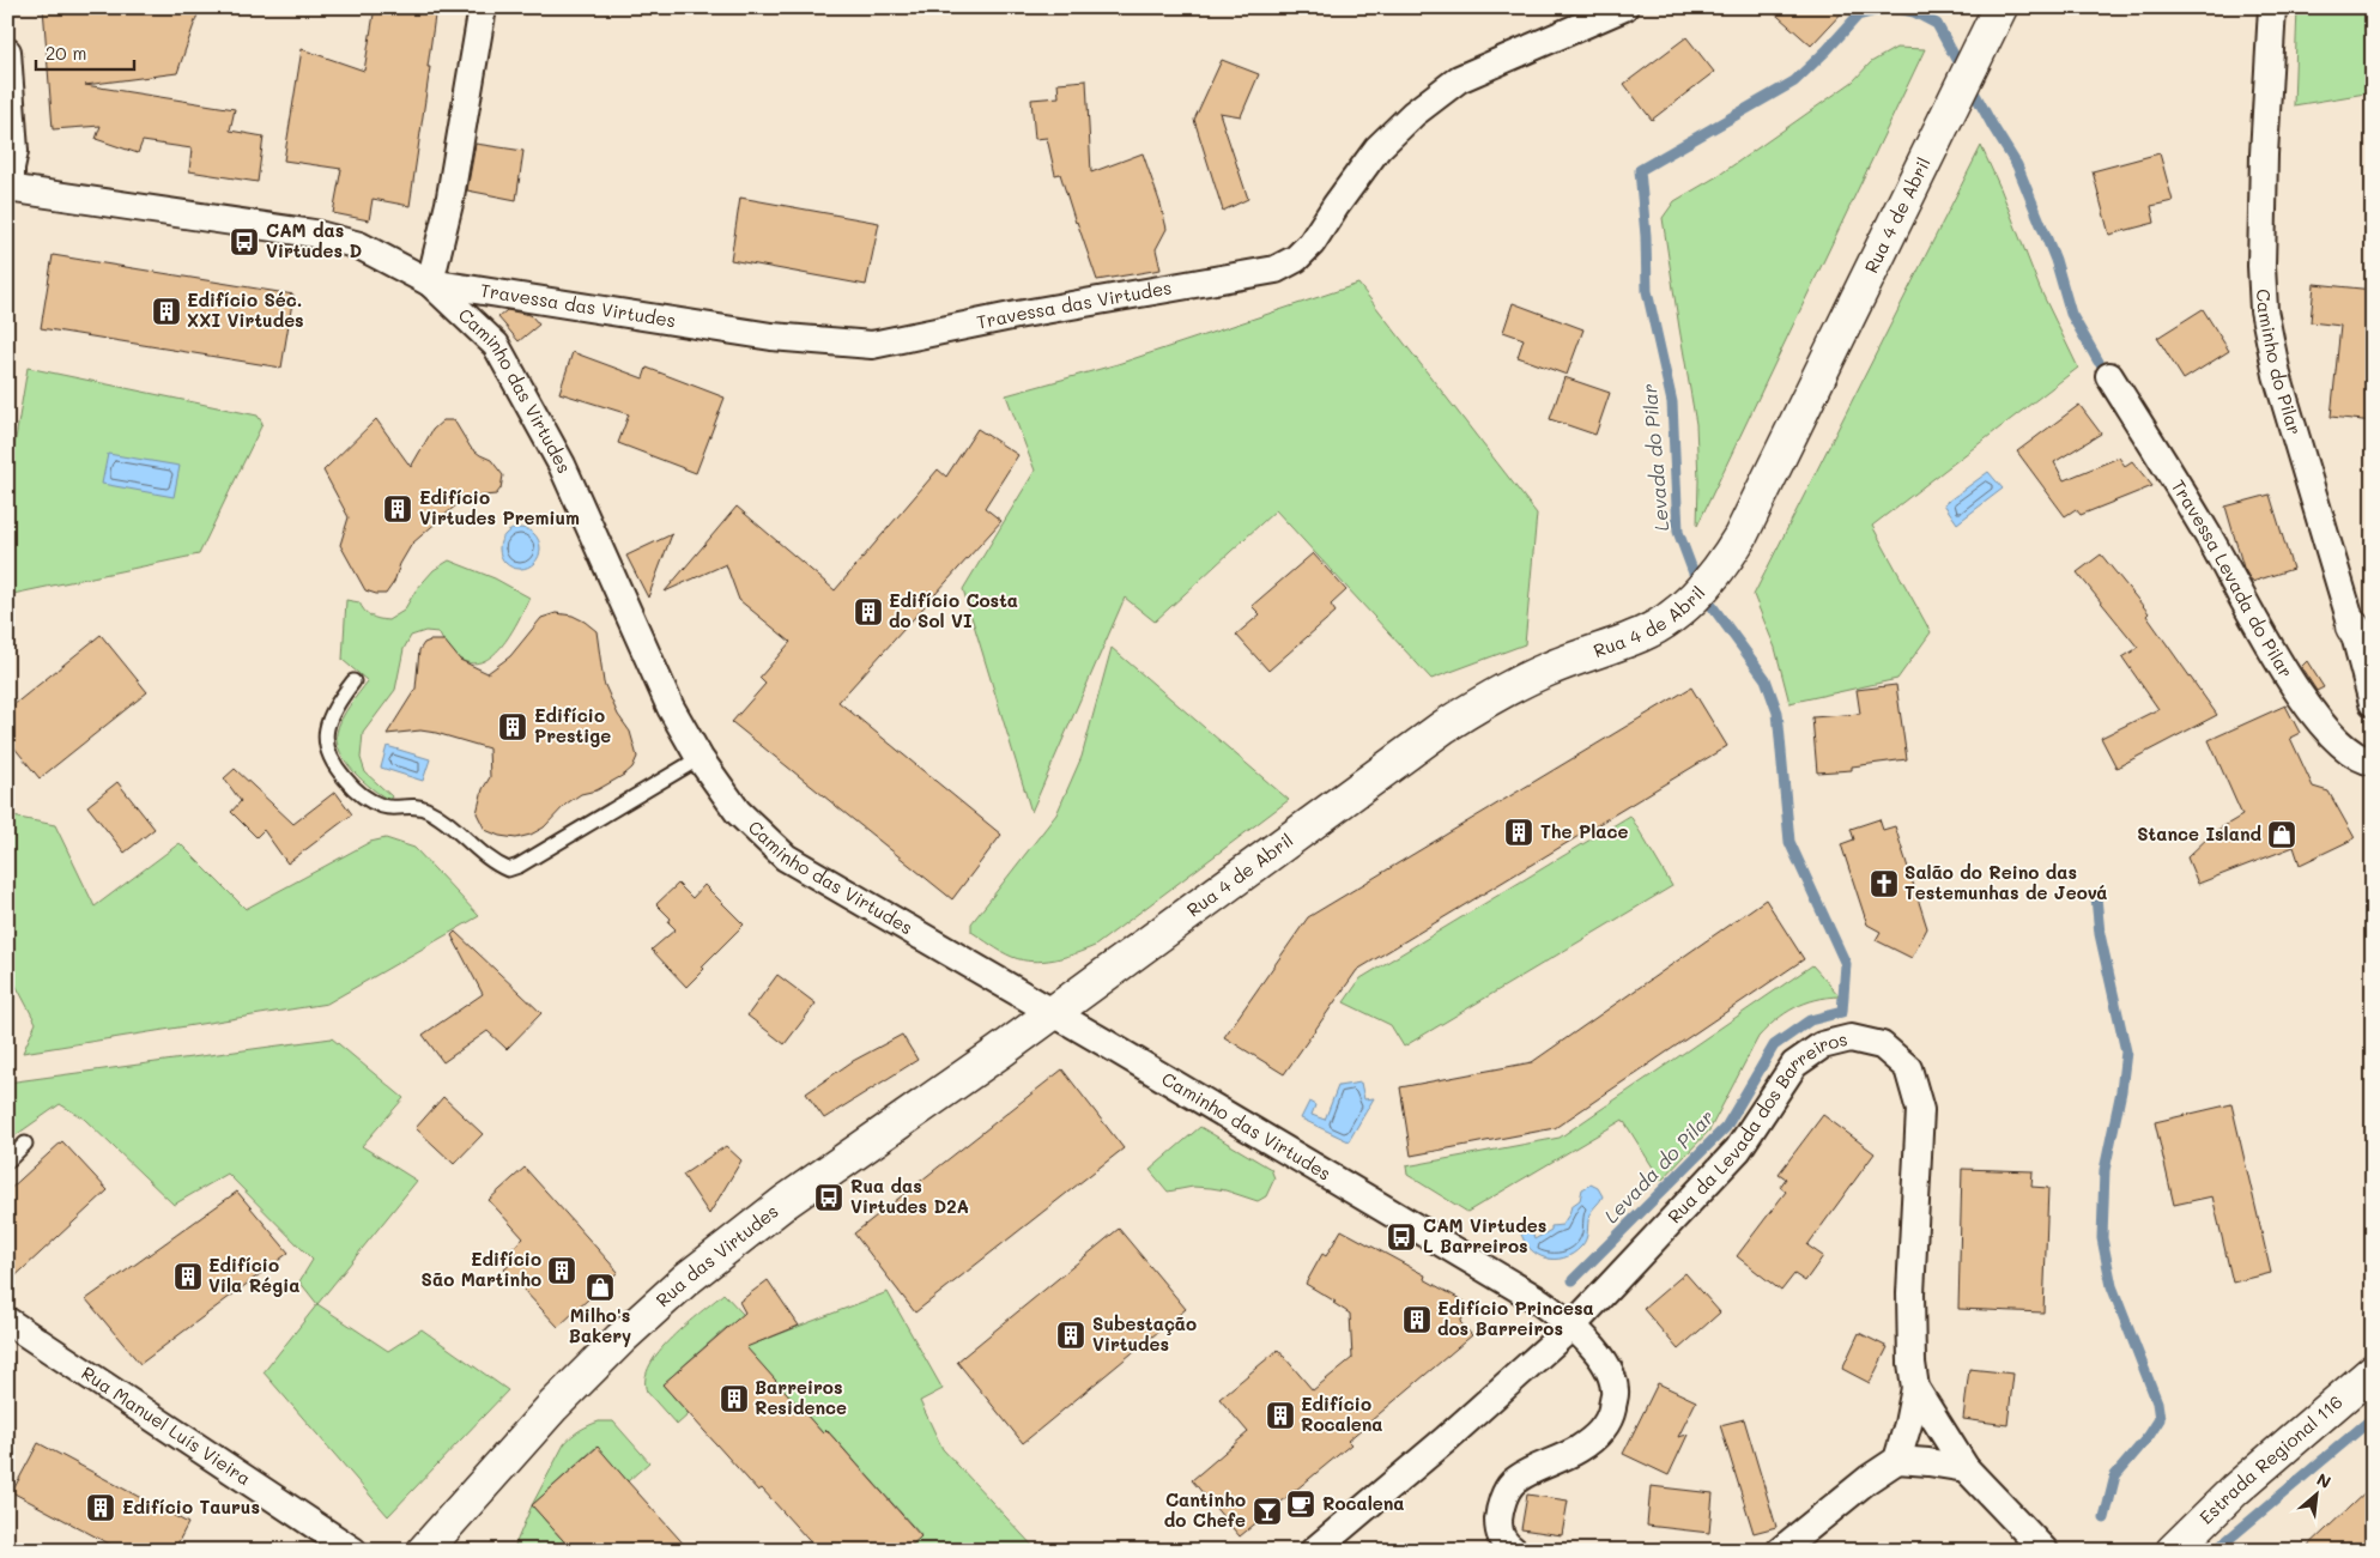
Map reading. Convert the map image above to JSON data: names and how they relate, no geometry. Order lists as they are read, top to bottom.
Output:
{
  "streets": {
    "street": [
      "Rua 4 de Abril",
      "Travessa das Virtudes",
      "Caminho do Pilar",
      "Caminho das Virtudes",
      "Travessa Levada do Pilar",
      "Rua da Levada dos Barreiros",
      "Rua das Virtudes",
      "Rua Manuel Luís Vieira",
      "Estrada Regional 116"
    ]
  },
  "crossings": [
    ["Rua 4 de Abril", "Caminho das Virtudes"],
    ["Rua 4 de Abril", "Rua das Virtudes"],
    ["Travessa das Virtudes", "Caminho das Virtudes"],
    ["Caminho das Virtudes", "Rua da Levada dos Barreiros"],
    ["Caminho das Virtudes", "Rua das Virtudes"]
  ],
  "water": ["Levada do Pilar"],
  "places": {
    "bus stop": ["CAM das Virtudes D", "Rua das Virtudes D2A", "CAM Virtudes L Barreiros"],
    "building": [
      "Edifício Séc. XXI Virtudes",
      "Edifício Virtudes Premium",
      "Edifício Costa do Sol VI",
      "Edifício Prestige",
      "The Place",
      "Edifício São Martinho",
      "Edifício Vila Régia",
      "Edifício Princesa dos Barreiros",
      "Subestação Virtudes",
      "Barreiros Residence",
      "Edifício Rocalena",
      "Edifício Taurus"
    ],
    "shop": ["Stance Island", "Milho's Bakery"],
    "church": ["Salão do Reino das Testemunhas de Jeová"],
    "cafe": ["Rocalena"],
    "bar": ["Cantinho do Chefe"]
  },
  "scale_bar": "20 m",
  "north": "top right"
}
